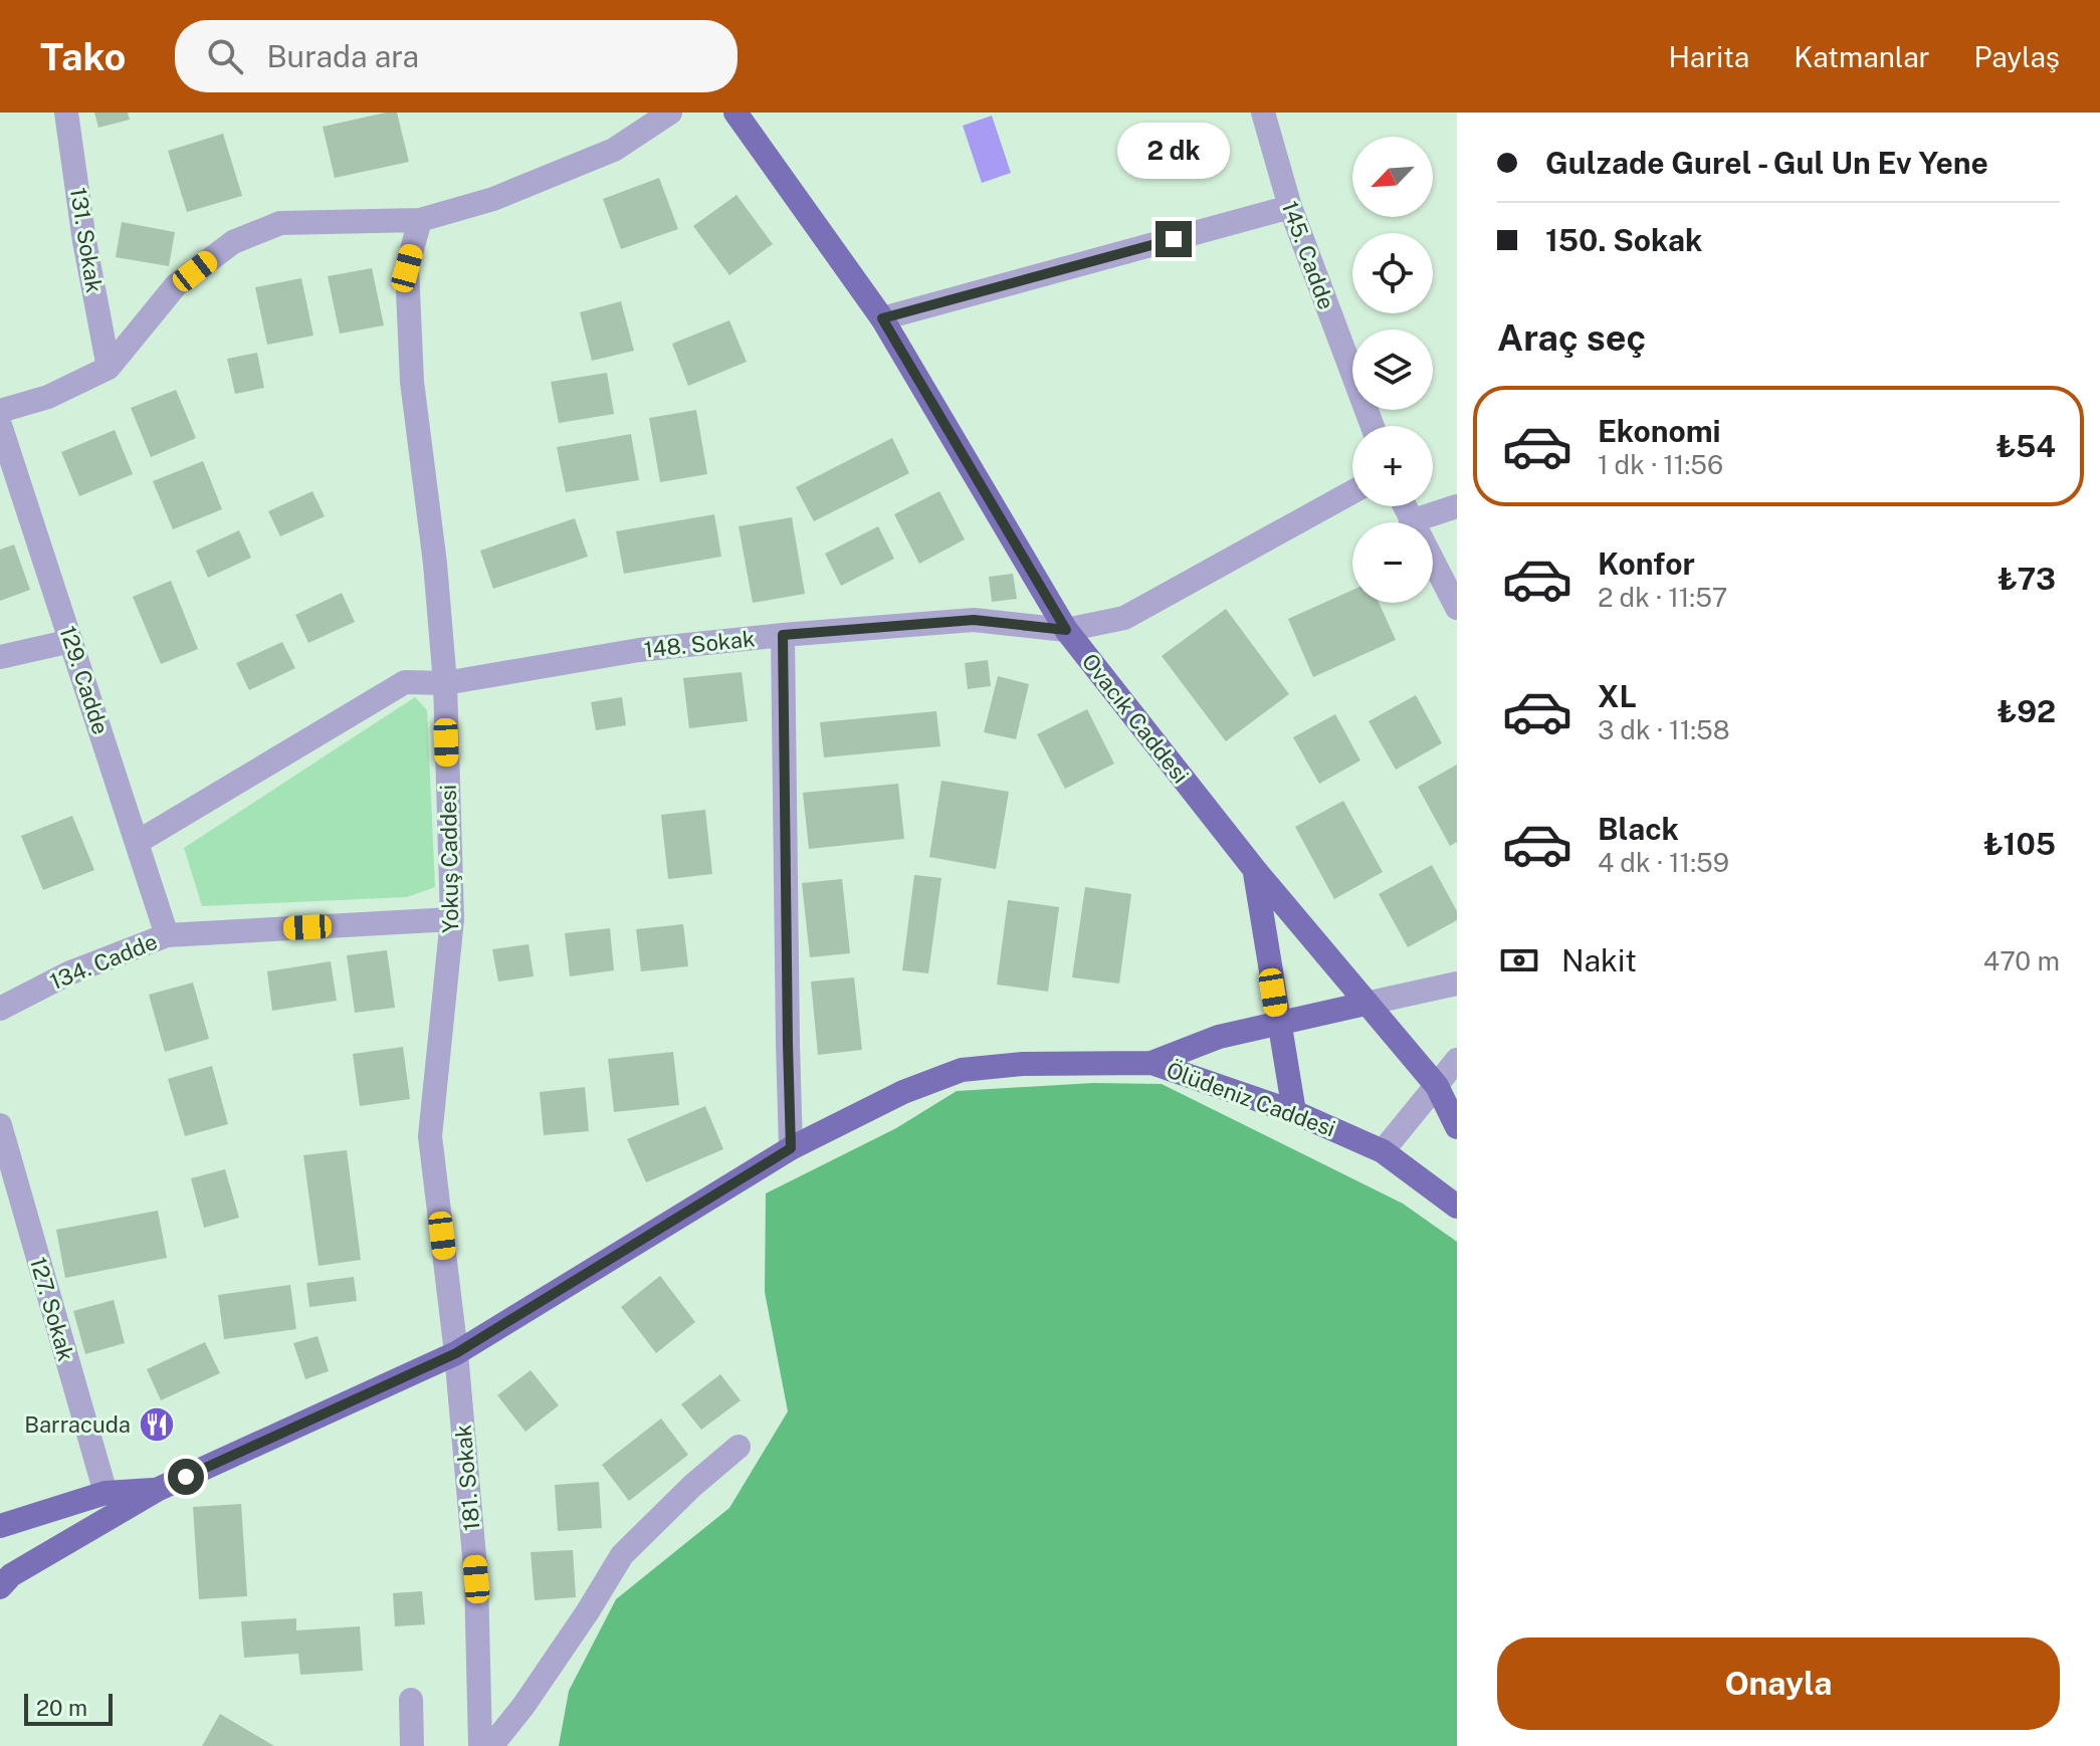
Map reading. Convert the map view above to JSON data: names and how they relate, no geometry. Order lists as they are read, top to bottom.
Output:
{
  "streets": {
    "main road": ["Ovacık Caddesi", "Ölüdeniz Caddesi"],
    "street": [
      "131. Sokak",
      "145. Cadde",
      "148. Sokak",
      "129. Cadde",
      "Yokuş Caddesi",
      "134. Cadde",
      "127. Sokak",
      "181. Sokak"
    ]
  },
  "crossings": [
    ["148. Sokak", "129. Cadde"],
    ["148. Sokak", "Ovacık Caddesi"],
    ["148. Sokak", "Yokuş Caddesi"],
    ["129. Cadde", "134. Cadde"],
    ["Ovacık Caddesi", "Ölüdeniz Caddesi"],
    ["Yokuş Caddesi", "134. Cadde"],
    ["Yokuş Caddesi", "Ölüdeniz Caddesi"],
    ["Yokuş Caddesi", "181. Sokak"],
    ["Ölüdeniz Caddesi", "181. Sokak"]
  ],
  "places": {
    "restaurant": ["Barracuda"]
  },
  "scale_bar": "20 m",
  "north": "bottom left",
  "page": {
    "header": "Tako",
    "search": "Burada ara",
    "nav": ["Harita", "Katmanlar", "Paylaş"],
    "banner": ["Gulzade Gurel - Gul Un Ev Yene", "150. Sokak"],
    "bubble": "2 dk",
    "map_buttons": ["+", "−"],
    "heading": "Araç seç",
    "list": [
      {
        "name": "Ekonomi",
        "note": "1 dk · 11:56",
        "value": "₺54"
      },
      {
        "name": "Konfor",
        "note": "2 dk · 11:57",
        "value": "₺73"
      },
      {
        "name": "XL",
        "note": "3 dk · 11:58",
        "value": "₺92"
      },
      {
        "name": "Black",
        "note": "4 dk · 11:59",
        "value": "₺105"
      }
    ],
    "pay": ["Nakit", "470 m"],
    "buttons": "Onayla",
    "scale": "20 m"
  }
}
